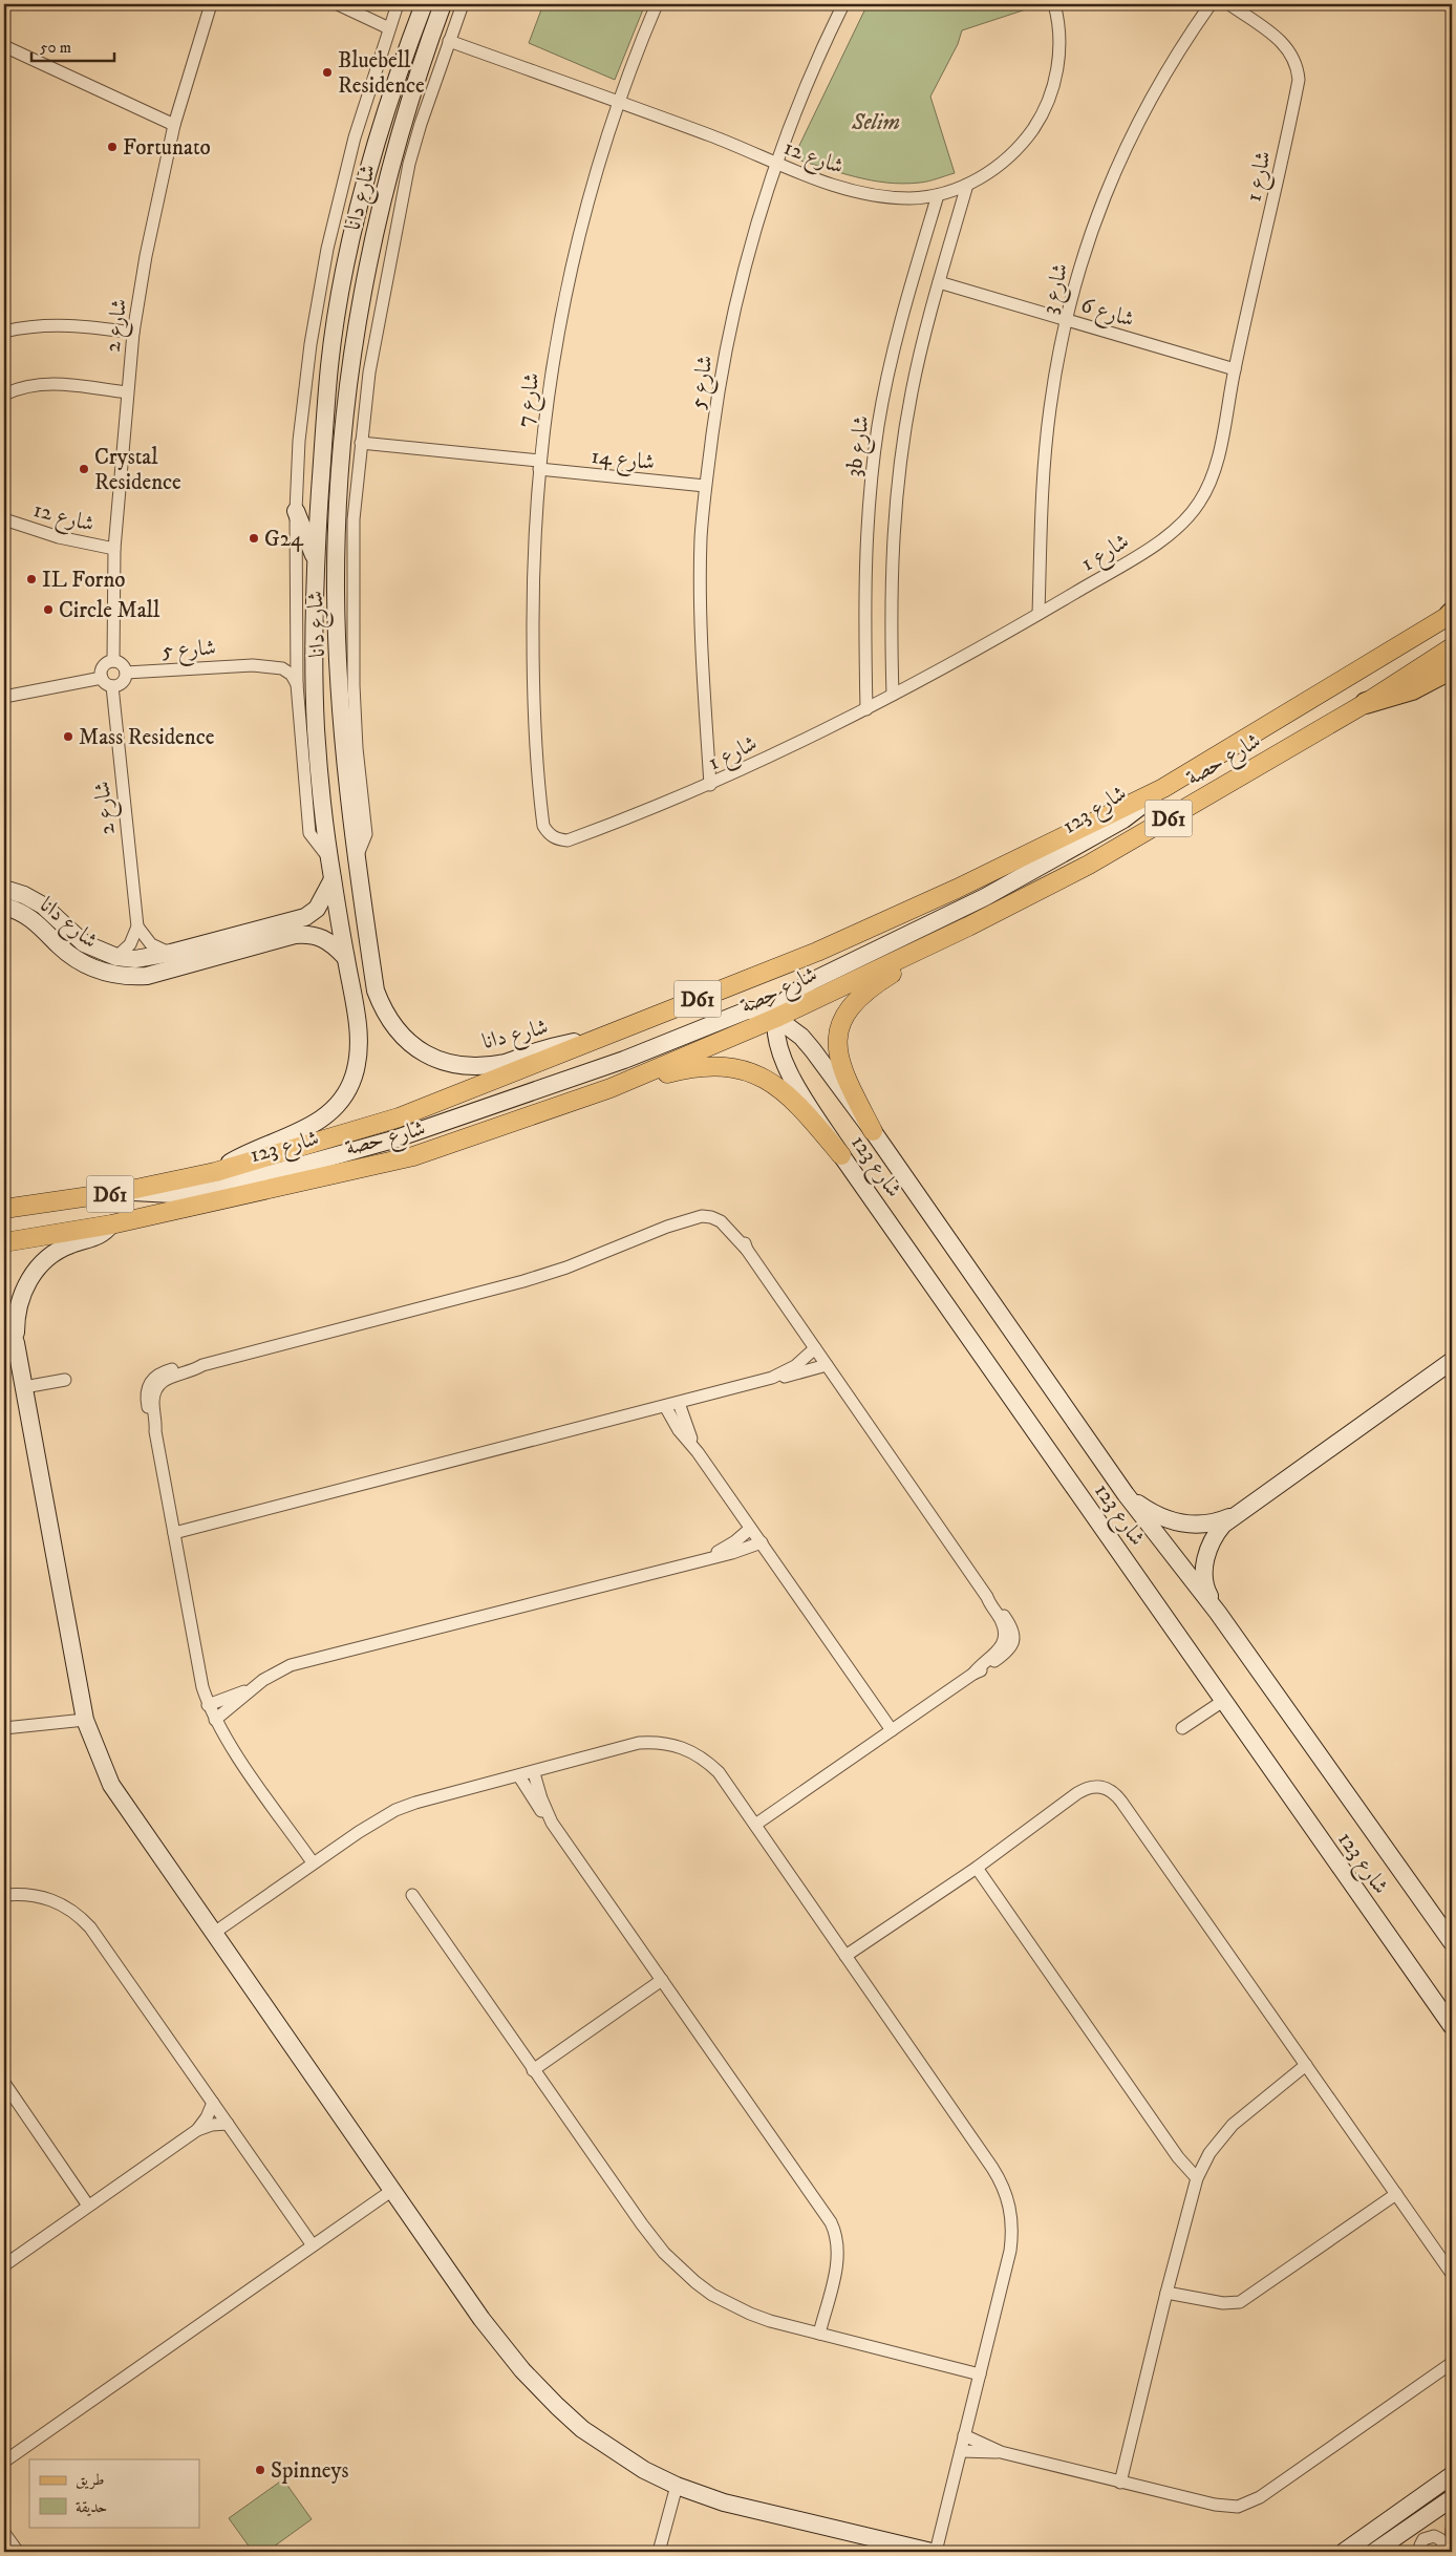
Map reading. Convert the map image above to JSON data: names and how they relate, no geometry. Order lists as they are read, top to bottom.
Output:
{
  "streets": {
    "main road": ["شارع حصة", "D61"],
    "street": [
      "شارع 12",
      "شارع 1",
      "شارع دانا",
      "شارع 3",
      "شارع 6",
      "شارع 2",
      "شارع 5",
      "شارع 7",
      "3b شارع",
      "شارع 14",
      "شارع 123"
    ]
  },
  "crossings": [
    ["شارع 12", "شارع 2"],
    ["شارع 12", "شارع 5"],
    ["شارع 12", "شارع 7"],
    ["شارع 12", "3b شارع"],
    ["شارع 1", "شارع 3"],
    ["شارع 1", "شارع 6"],
    ["شارع 1", "شارع 5"],
    ["شارع 1", "شارع 7"],
    ["شارع 1", "3b شارع"],
    ["شارع دانا", "شارع 5"],
    ["شارع دانا", "شارع حصة"],
    ["شارع 3", "شارع 6"],
    ["شارع 6", "3b شارع"],
    ["شارع 2", "شارع 5"],
    ["شارع 5", "شارع 14"],
    ["شارع 7", "شارع 14"],
    ["شارع حصة", "شارع 123"]
  ],
  "parks": ["Selim"],
  "places": [
    "Bluebell Residence",
    "Fortunato",
    "Crystal Residence",
    "G24",
    "IL Forno",
    "Circle Mall",
    "Mass Residence",
    "Spinneys"
  ],
  "legend": ["طريق", "حديقة"],
  "scale_bar": "50 m"
}
